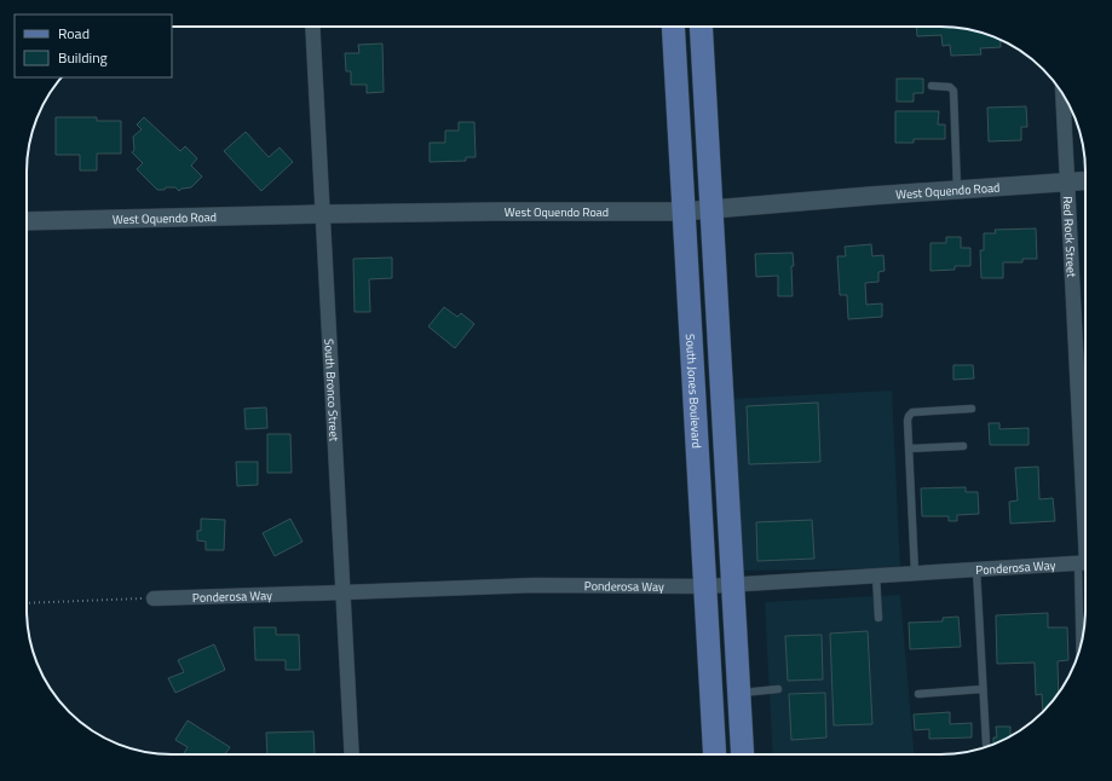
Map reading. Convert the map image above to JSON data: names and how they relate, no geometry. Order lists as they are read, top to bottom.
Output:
{
  "streets": {
    "main road": ["South Jones Boulevard"],
    "street": [
      "West Oquendo Road",
      "Red Rock Street",
      "South Bronco Street",
      "Ponderosa Way"
    ]
  },
  "crossings": [
    ["West Oquendo Road", "Red Rock Street"],
    ["West Oquendo Road", "South Bronco Street"],
    ["West Oquendo Road", "South Jones Boulevard"],
    ["South Bronco Street", "Ponderosa Way"],
    ["South Jones Boulevard", "Ponderosa Way"]
  ],
  "legend": ["Road", "Building"]
}
